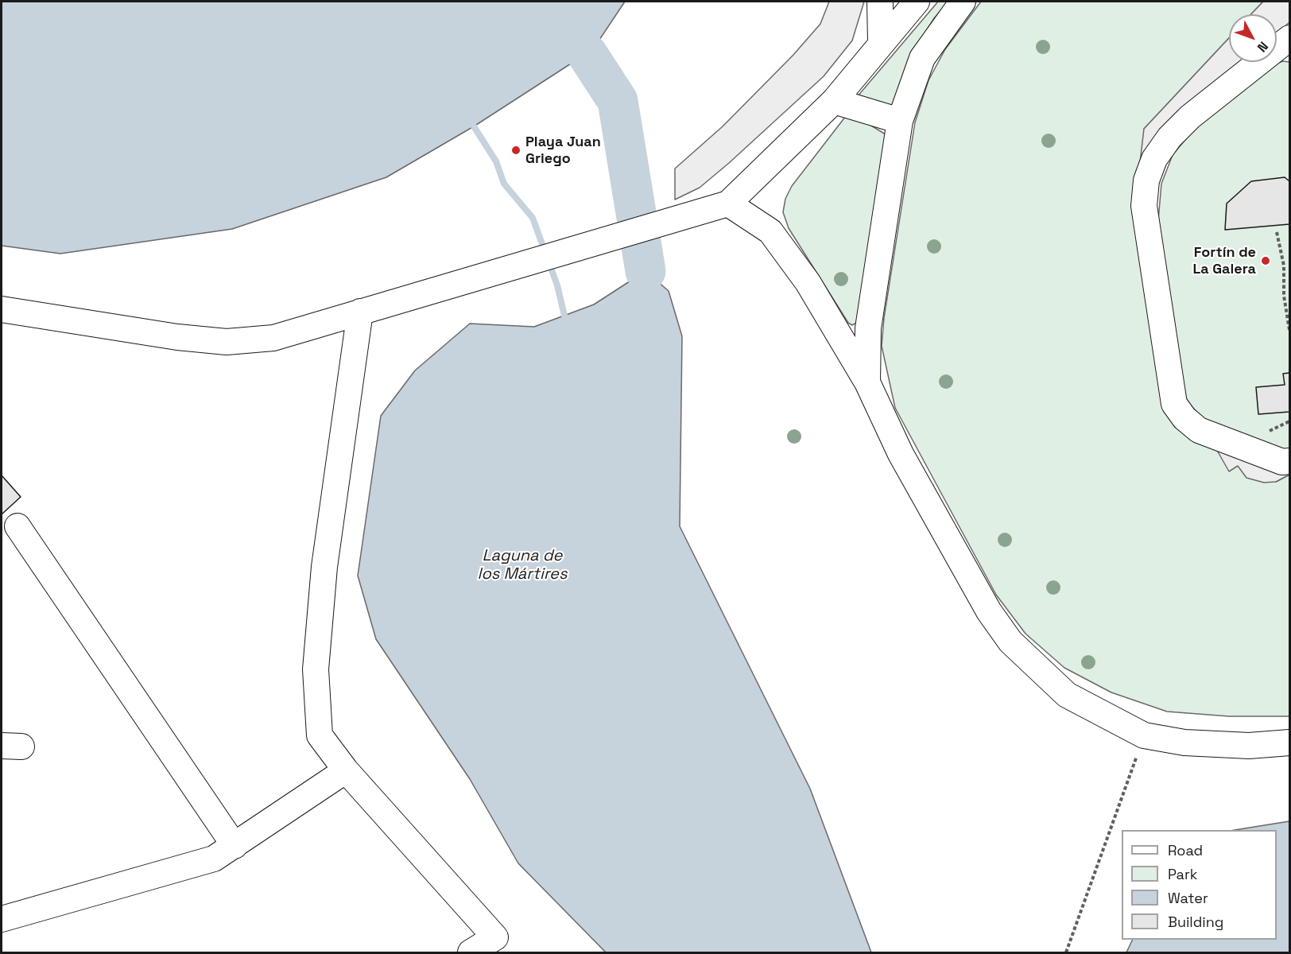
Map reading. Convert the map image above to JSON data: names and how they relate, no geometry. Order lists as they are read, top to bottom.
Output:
{
  "water": ["Laguna de los Mártires"],
  "places": ["Playa Juan Griego", "Fortín de La Galera"],
  "legend": [
    "Road",
    "Park",
    "Water",
    "Building"
  ],
  "north": "bottom right"
}
